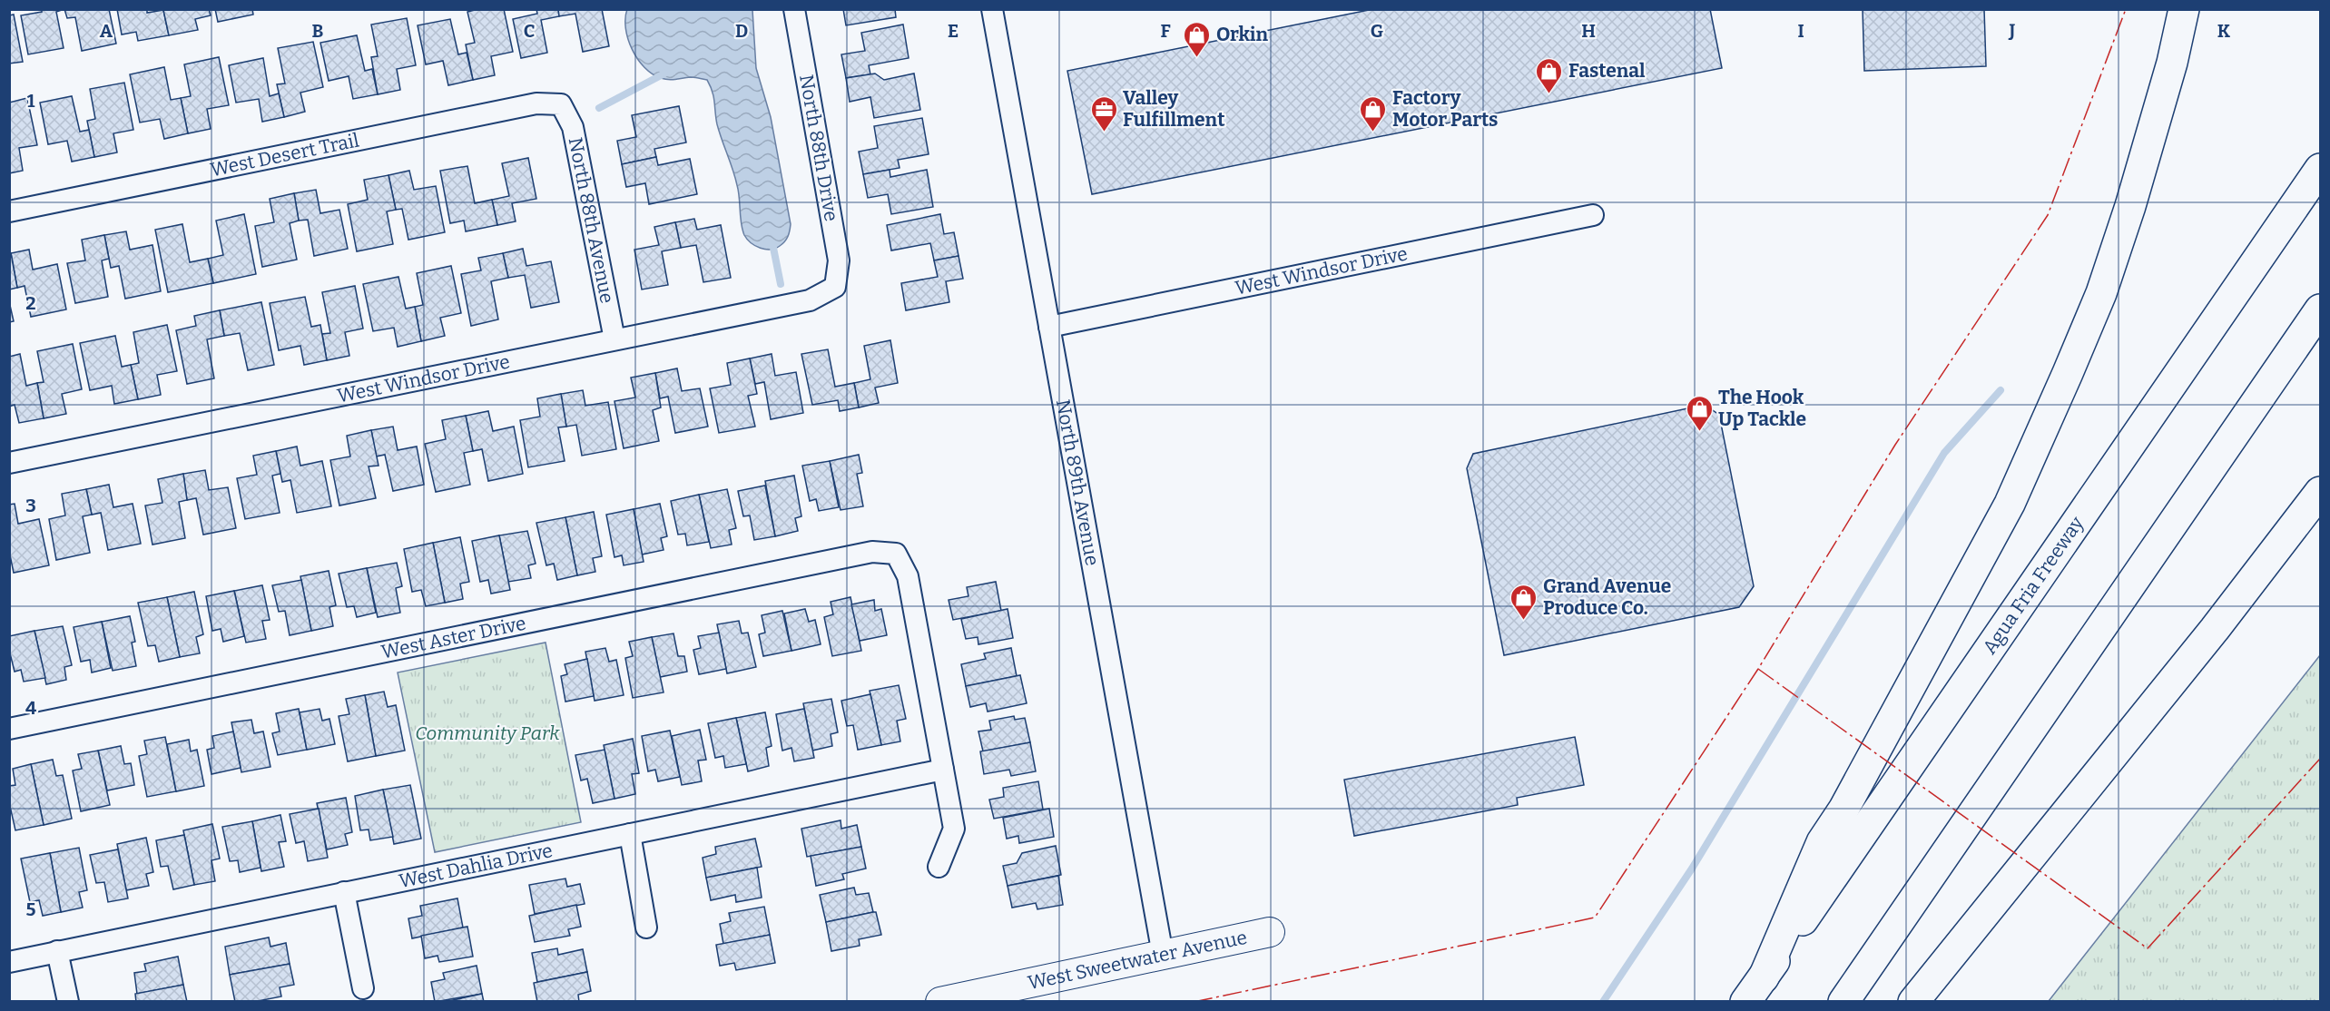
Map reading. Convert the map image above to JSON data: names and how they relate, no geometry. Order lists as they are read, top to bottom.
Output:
{
  "streets": {
    "highway": ["Agua Fria Freeway"],
    "street": [
      "North 88th Drive",
      "West Desert Trail",
      "North 88th Avenue",
      "West Windsor Drive",
      "North 89th Avenue",
      "West Aster Drive",
      "West Dahlia Drive",
      "West Sweetwater Avenue"
    ]
  },
  "crossings": [
    ["North 88th Drive", "West Windsor Drive"],
    ["West Desert Trail", "North 88th Avenue"],
    ["North 88th Avenue", "West Windsor Drive"],
    ["West Windsor Drive", "North 89th Avenue"],
    ["North 89th Avenue", "West Sweetwater Avenue"],
    ["West Aster Drive", "West Dahlia Drive"]
  ],
  "parks": ["Community Park"],
  "places": {
    "shop": [
      "Orkin",
      "Fastenal",
      "Factory Motor Parts",
      "The Hook Up Tackle",
      "Grand Avenue Produce Co."
    ],
    "office": ["Valley Fulfillment"]
  },
  "grid": {
    "columns": [
      "A",
      "B",
      "C",
      "D",
      "E",
      "F",
      "G",
      "H",
      "I",
      "J",
      "K"
    ],
    "rows": [
      "1",
      "2",
      "3",
      "4",
      "5"
    ]
  }
}
